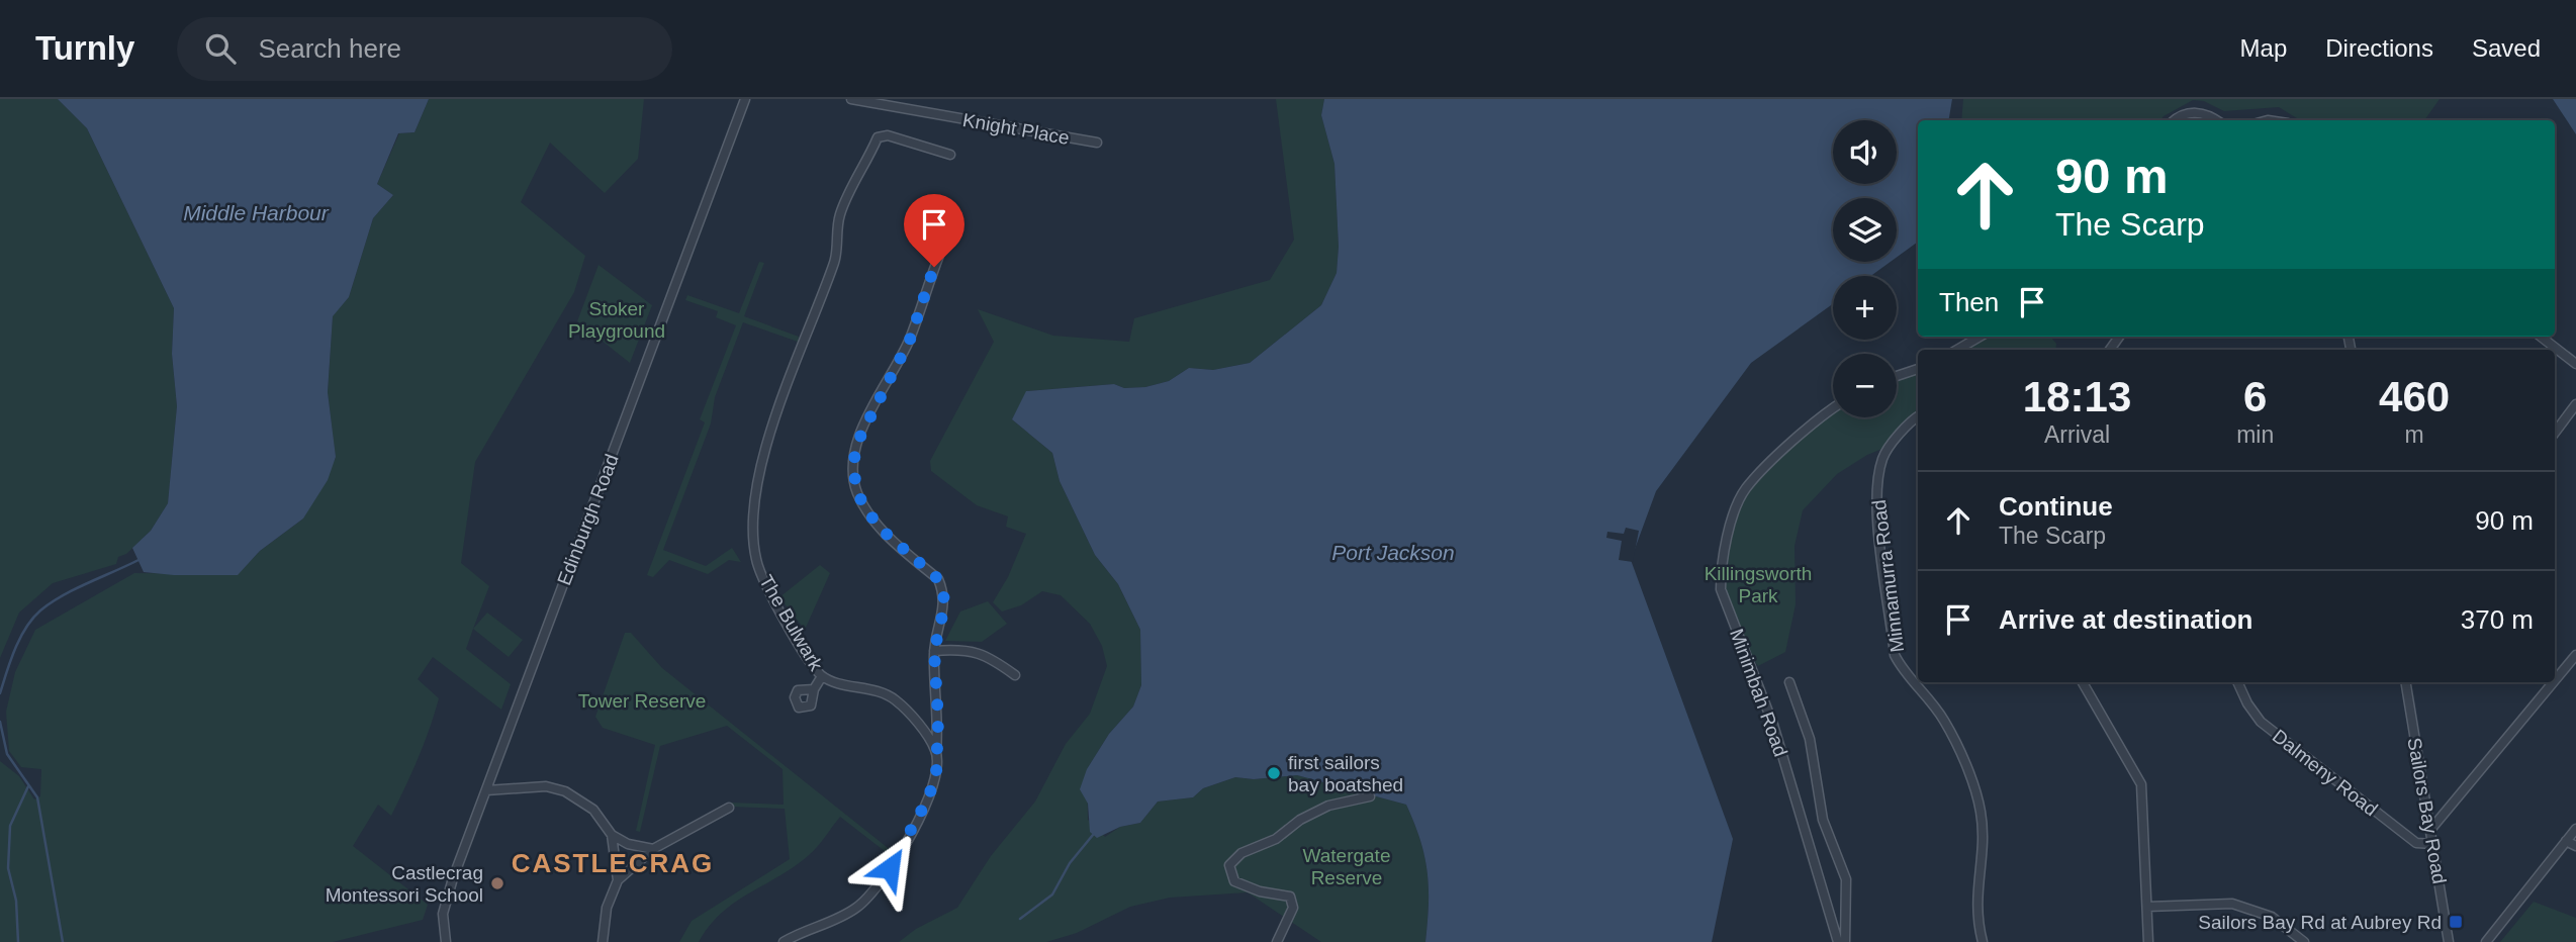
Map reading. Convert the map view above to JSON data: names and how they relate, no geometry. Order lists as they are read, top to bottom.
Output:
{
  "streets": {
    "street": [
      "Knight Place",
      "Edinburgh Road",
      "Minnamurra Road",
      "The Bulwark",
      "Minimbah Road",
      "Dalmeny Road",
      "Sailors Bay Road"
    ]
  },
  "crossings": [
    ["Dalmeny Road", "Sailors Bay Road"]
  ],
  "districts": ["CASTLECRAG"],
  "water": ["Middle Harbour", "Port Jackson"],
  "parks": [
    "Stoker Playground",
    "Killingsworth Park",
    "Tower Reserve",
    "Watergate Reserve"
  ],
  "places": {
    "other": ["first sailors bay boatshed", "Castlecrag Montessori School"],
    "transit": ["Sailors Bay Rd at Aubrey Rd"]
  },
  "page": {
    "header": "Turnly",
    "search": "Search here",
    "nav": ["Map", "Directions", "Saved"],
    "map_buttons": ["+", "−"],
    "turn": ["90 m", "The Scarp"],
    "then": "Then",
    "eta": [
      "18:13",
      "Arrival",
      "6",
      "min",
      "460",
      "m"
    ],
    "list": [
      {
        "name": "Continue",
        "note": "The Scarp",
        "value": "90 m"
      },
      {
        "name": "Arrive at destination",
        "value": "370 m"
      }
    ]
  }
}
